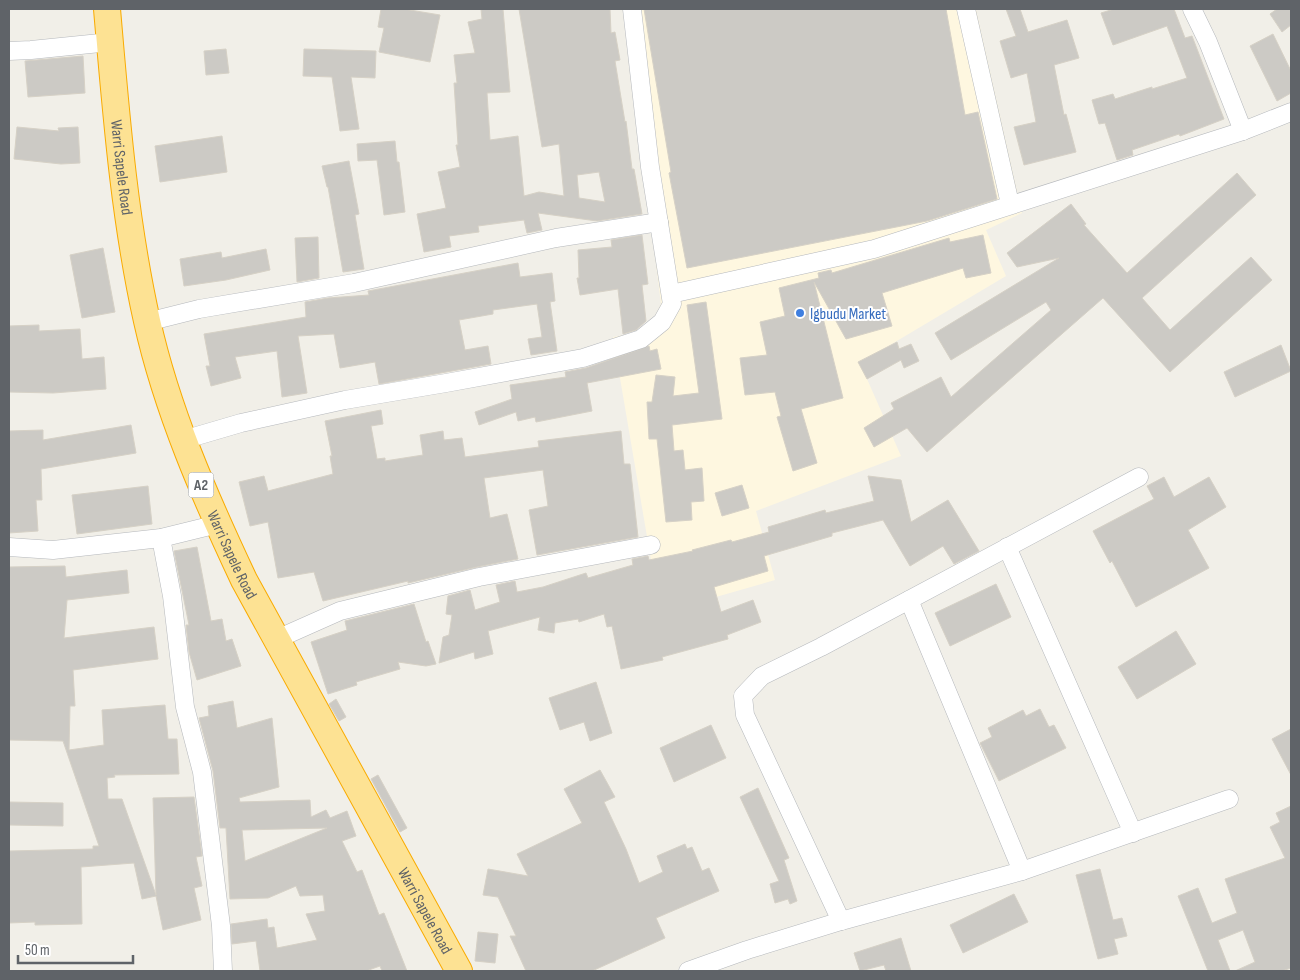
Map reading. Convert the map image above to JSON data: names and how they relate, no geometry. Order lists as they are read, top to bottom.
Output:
{
  "streets": {
    "highway": ["Warri Sapele Road", "A2"]
  },
  "places": ["Igbudu Market"],
  "scale_bar": "50 m"
}
